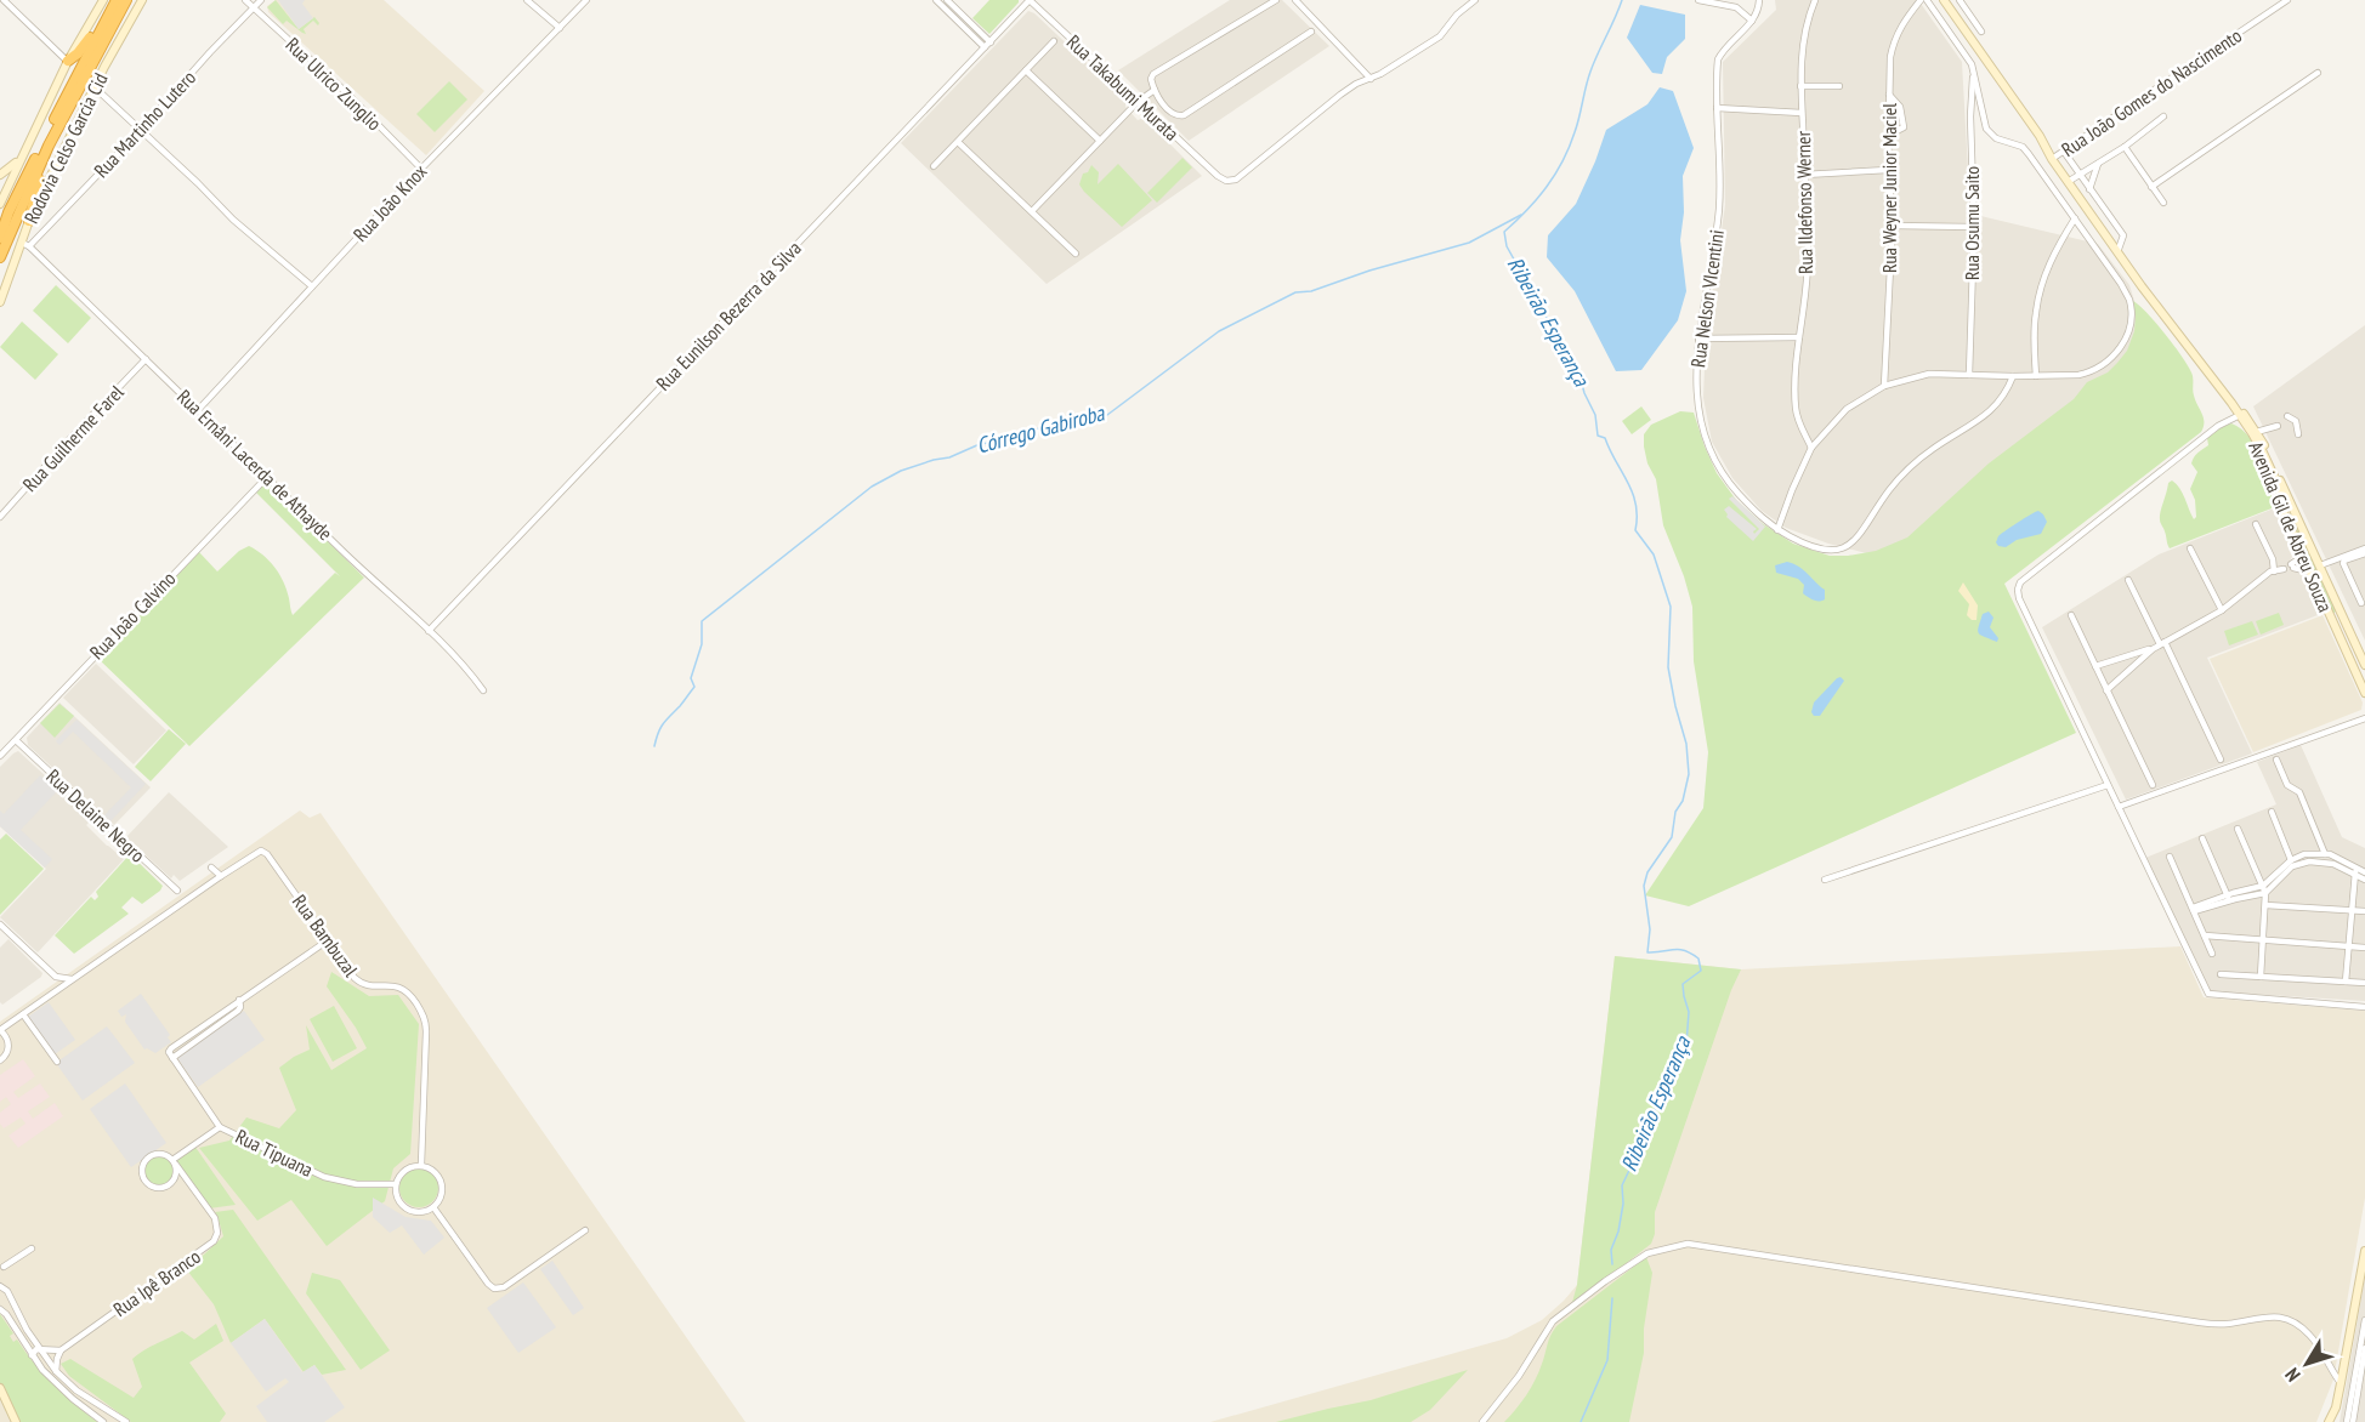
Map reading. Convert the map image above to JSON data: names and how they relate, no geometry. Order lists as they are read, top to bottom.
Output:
{
  "streets": {
    "highway": ["Rodovia Celso Garcia Cid"],
    "street": [
      "Rua Ulrico Zunglio",
      "Rua Takabumi Murata",
      "Rua João Gomes do Nascimento",
      "Rua Martinho Lutero",
      "Rua Weyner Junior Maciel",
      "Rua João Knox",
      "Rua Ildefonso Werner",
      "Rua Osumu Saito",
      "Rua Nelson VIcentini",
      "Rua Eunilson Bezerra da Silva",
      "Rua Guilherme Farel",
      "Rua Ernâni Lacerda de Athayde",
      "Avenida Gil de Abreu Souza",
      "Rua João Calvino",
      "Rua Delaine Negro",
      "Rua Bambuzal",
      "Rua Tipuana",
      "Rua Ipê Branco"
    ]
  },
  "crossings": [
    ["Rua Ulrico Zunglio", "Rua Martinho Lutero"],
    ["Rua Ulrico Zunglio", "Rua João Knox"],
    ["Rua Takabumi Murata", "Rua Eunilson Bezerra da Silva"],
    ["Rua João Gomes do Nascimento", "Avenida Gil de Abreu Souza"],
    ["Rua Martinho Lutero", "Rodovia Celso Garcia Cid"],
    ["Rua Martinho Lutero", "Rua Ernâni Lacerda de Athayde"],
    ["Rodovia Celso Garcia Cid", "Rua Ernâni Lacerda de Athayde"],
    ["Rua João Knox", "Rua Ernâni Lacerda de Athayde"],
    ["Rua Eunilson Bezerra da Silva", "Rua Ernâni Lacerda de Athayde"],
    ["Rua Guilherme Farel", "Rua Ernâni Lacerda de Athayde"],
    ["Rua Ernâni Lacerda de Athayde", "Rua João Calvino"],
    ["Rua João Calvino", "Rua Delaine Negro"],
    ["Rua Bambuzal", "Rua Tipuana"]
  ],
  "water": ["Ribeirão Esperança", "Córrego Gabiroba"],
  "north": "bottom left"
}
